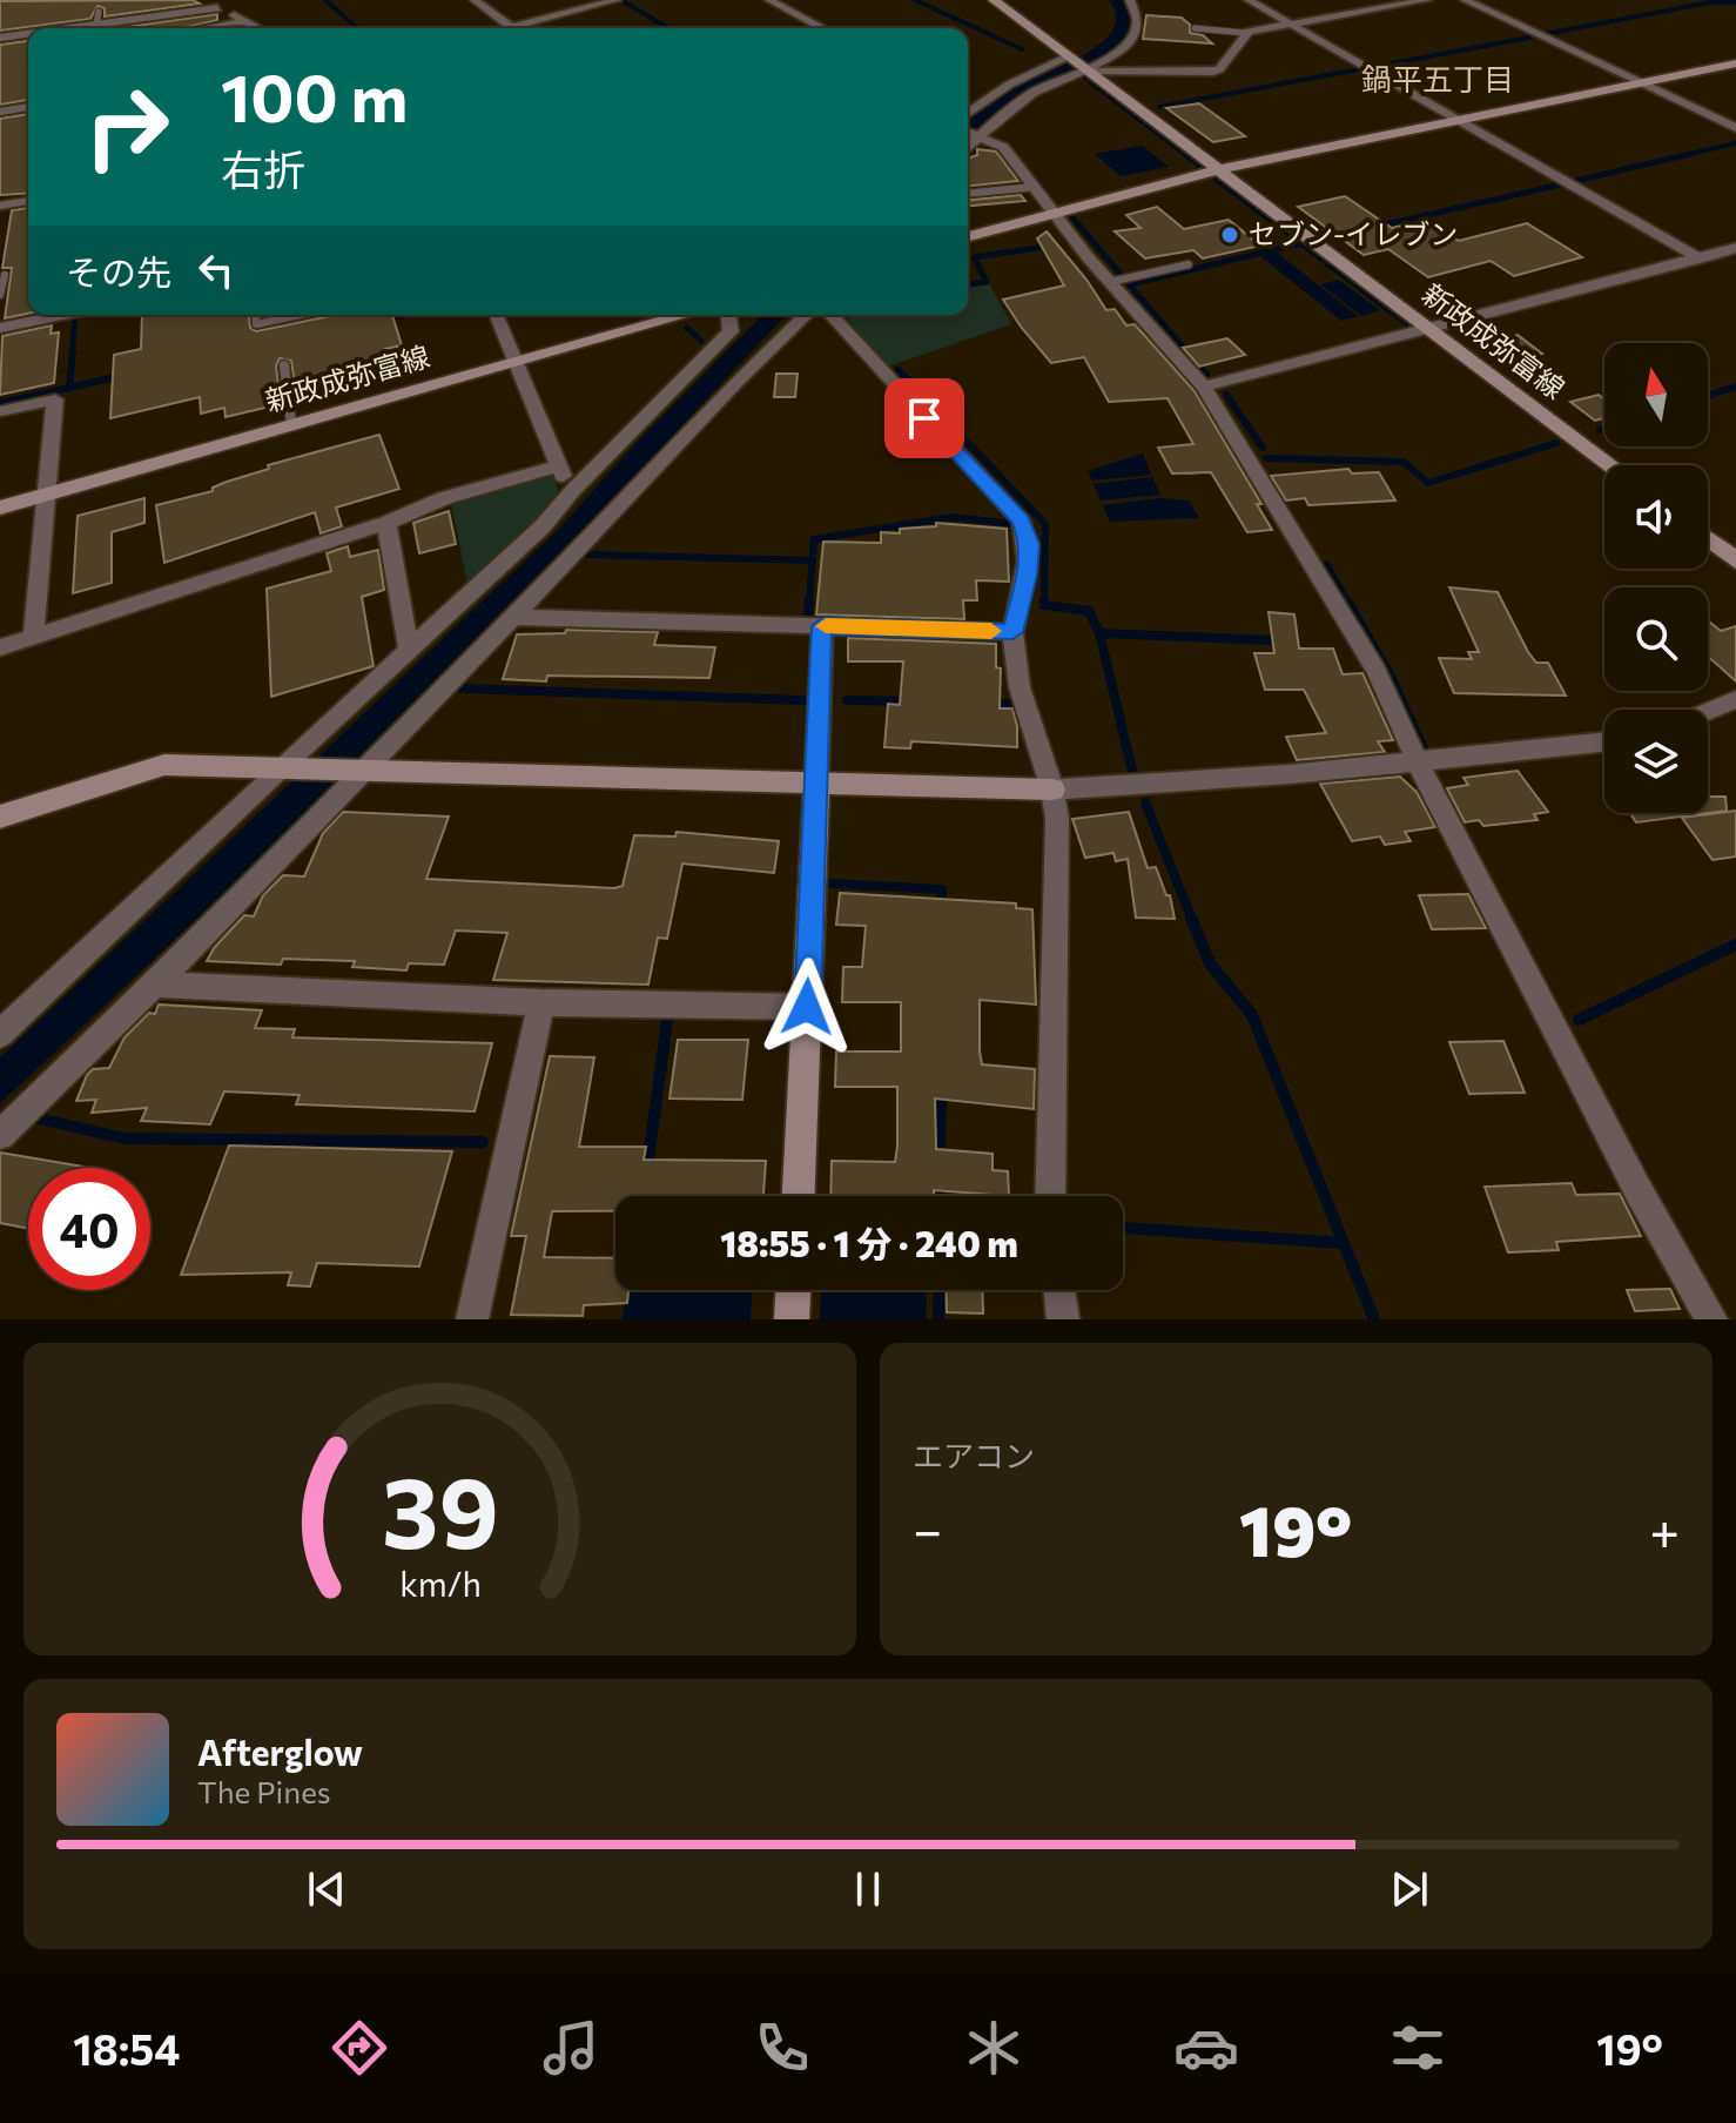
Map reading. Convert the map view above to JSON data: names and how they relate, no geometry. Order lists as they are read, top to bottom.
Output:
{
  "streets": {
    "street": ["新政成弥富線"]
  },
  "districts": ["鍋平五丁目"],
  "places": ["セブン-イレブン"],
  "north": "top",
  "page": {
    "turn": ["100 m", "右折"],
    "then": "その先",
    "limit": "40",
    "trip": "18:55 · 1 分 · 240 m",
    "tile": "エアコン",
    "heat": ["−", "19°", "+"],
    "song": ["Afterglow", "The Pines"],
    "tabs": ["18:54", "19°"],
    "gauge": ["39", "km/h"]
  }
}
